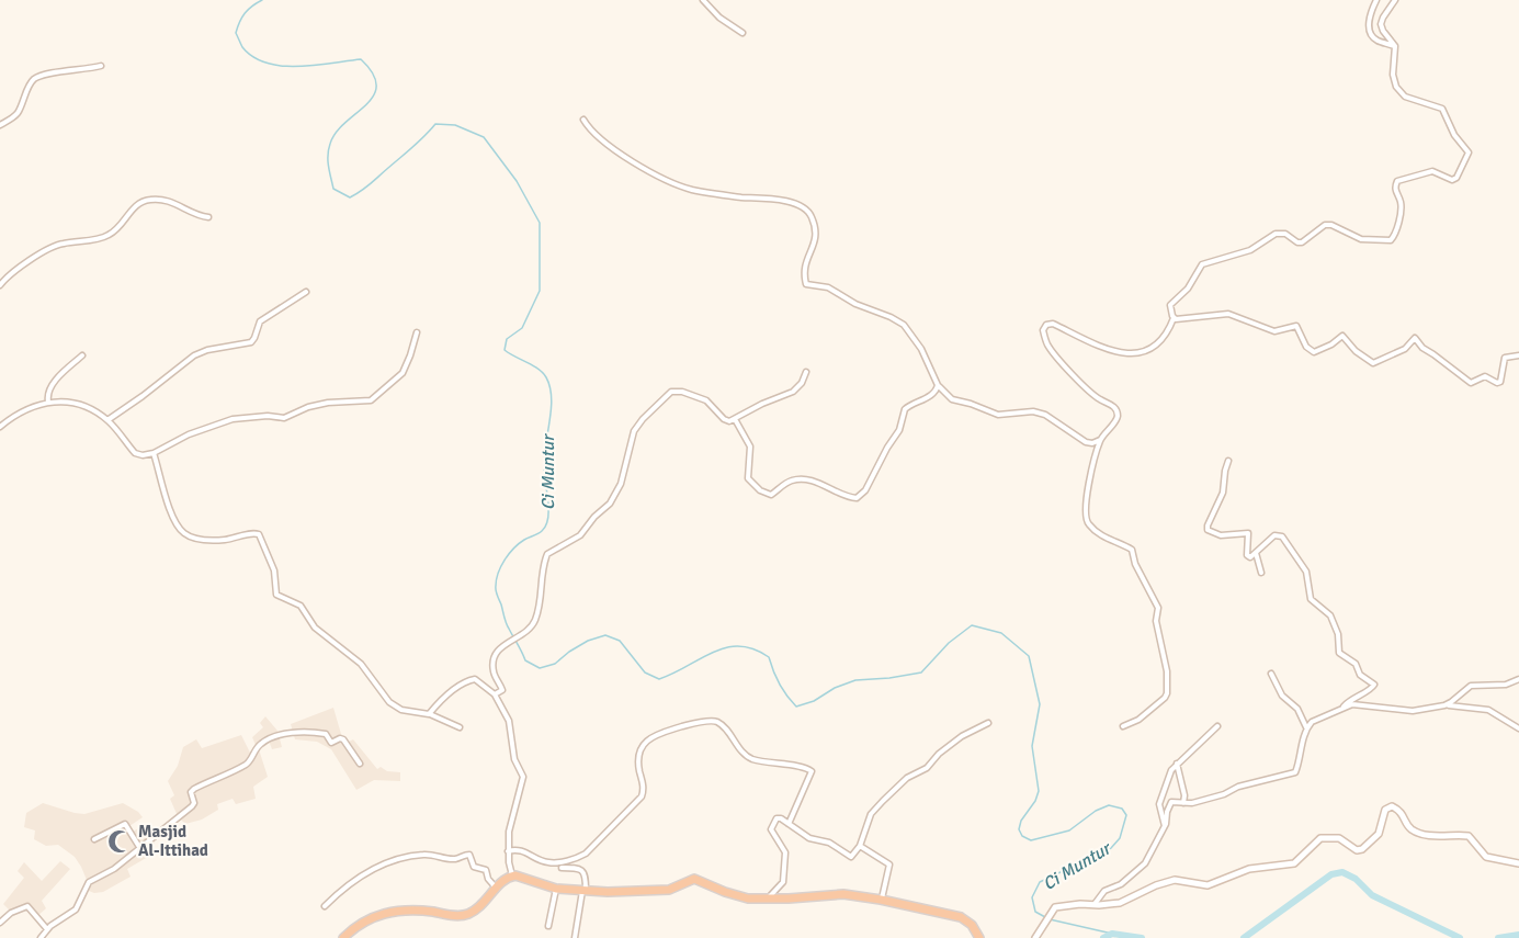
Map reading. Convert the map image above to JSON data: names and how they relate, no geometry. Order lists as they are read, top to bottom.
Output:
{
  "water": ["Ci Muntur"],
  "places": {
    "mosque": ["Masjid Al-Ittihad"]
  }
}
